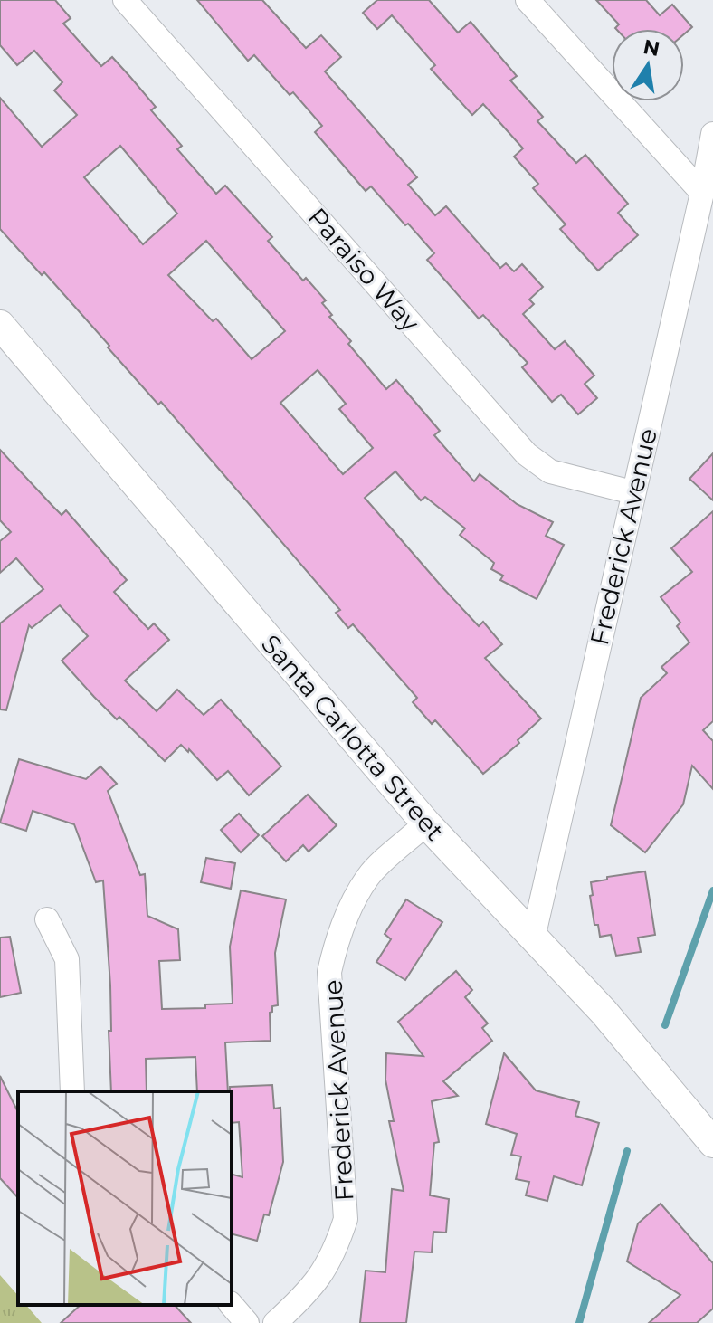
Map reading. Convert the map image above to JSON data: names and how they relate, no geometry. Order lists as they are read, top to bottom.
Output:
{
  "streets": {
    "street": ["Paraiso Way", "Frederick Avenue", "Santa Carlotta Street"]
  },
  "crossings": [
    ["Paraiso Way", "Frederick Avenue"],
    ["Frederick Avenue", "Santa Carlotta Street"]
  ],
  "north": "top"
}
